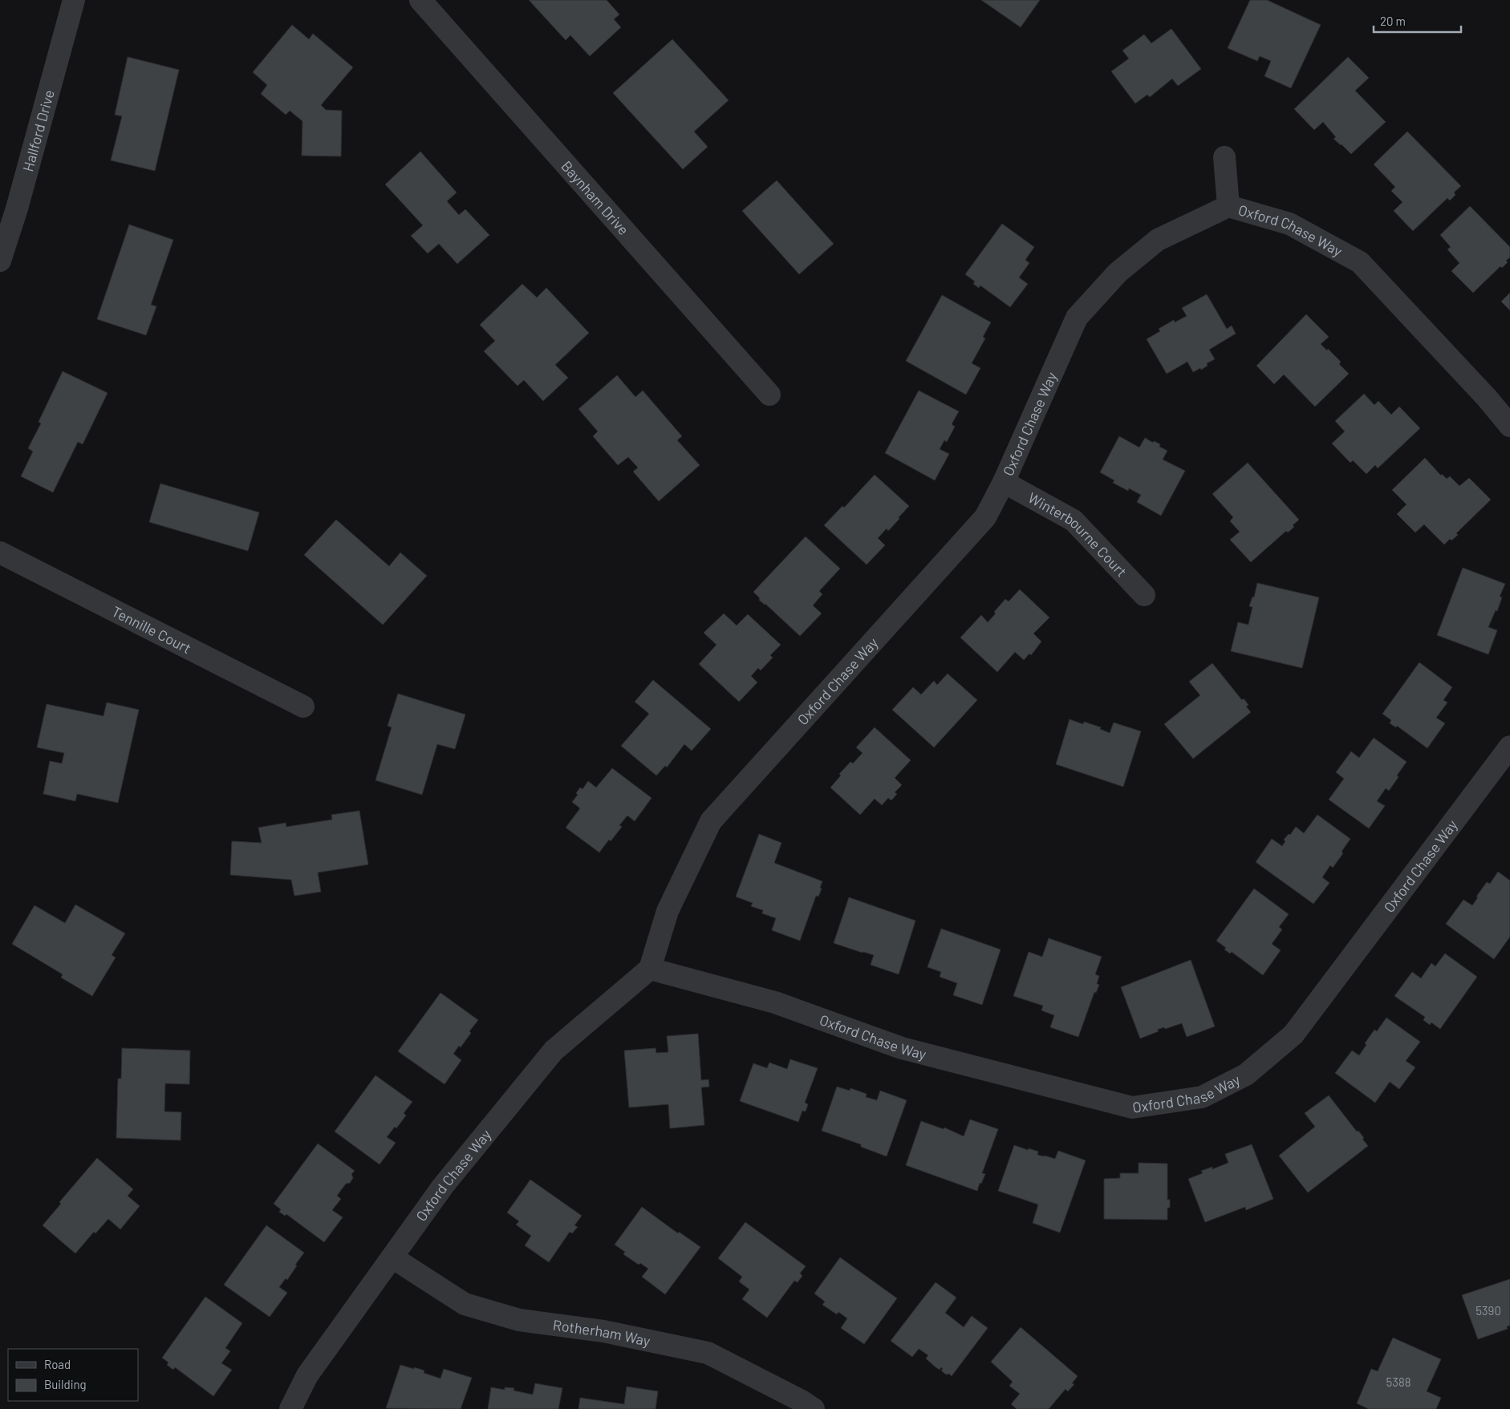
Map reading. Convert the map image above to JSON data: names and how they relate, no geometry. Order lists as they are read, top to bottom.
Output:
{
  "streets": {
    "street": [
      "Hallford Drive",
      "Baynham Drive",
      "Oxford Chase Way",
      "Winterbourne Court",
      "Tennille Court",
      "Rotherham Way"
    ]
  },
  "crossings": [
    ["Oxford Chase Way", "Winterbourne Court"],
    ["Oxford Chase Way", "Rotherham Way"]
  ],
  "house_numbers": ["5390", "5388"],
  "legend": ["Road", "Building"],
  "scale_bar": "20 m"
}
